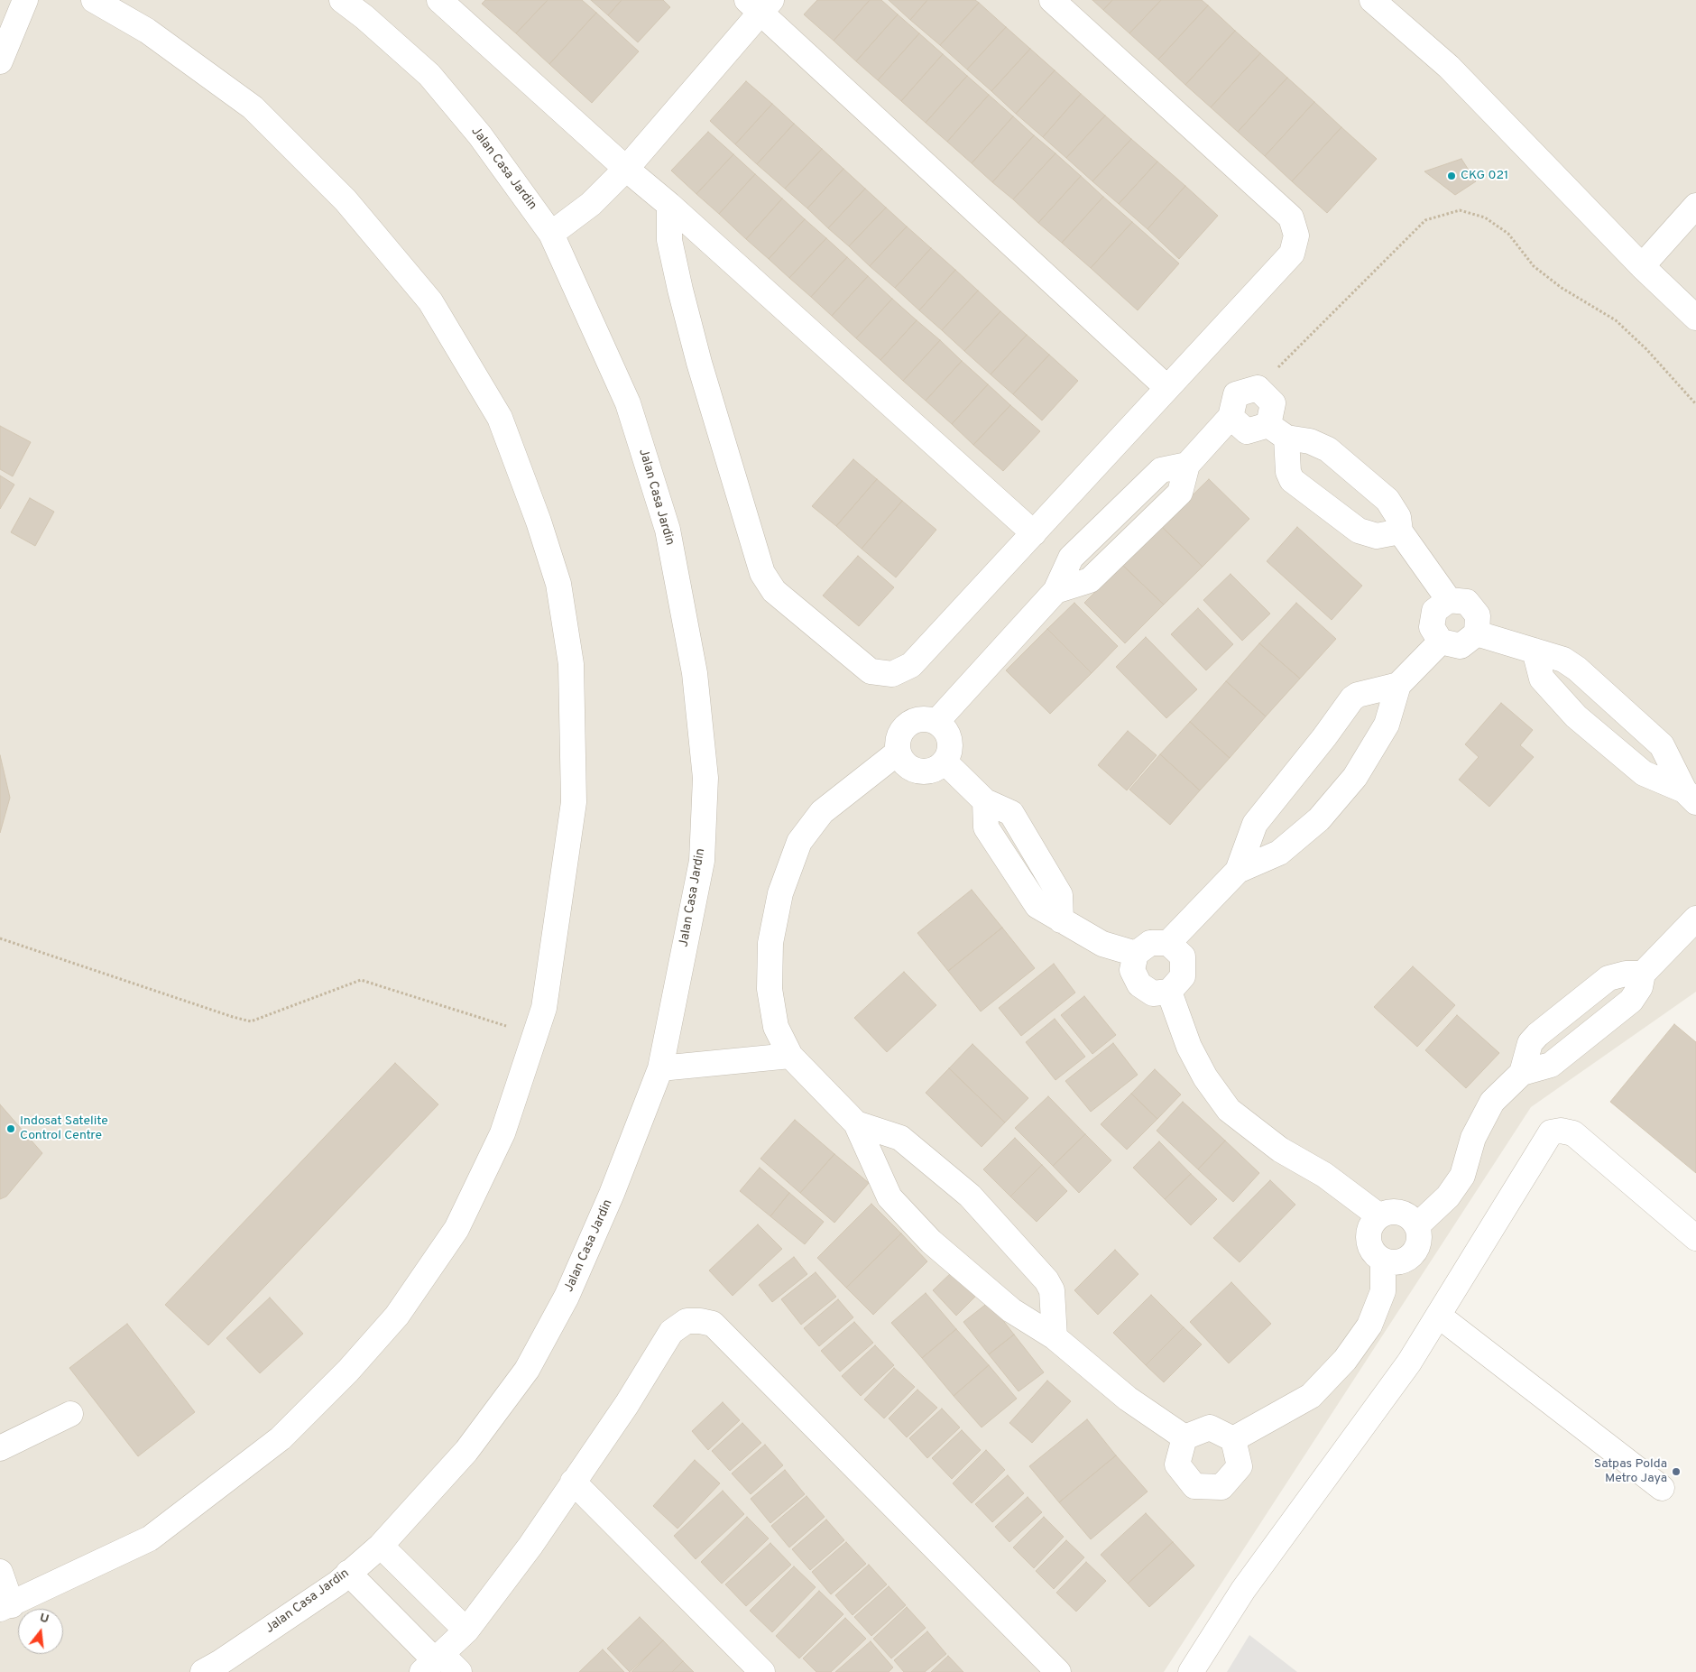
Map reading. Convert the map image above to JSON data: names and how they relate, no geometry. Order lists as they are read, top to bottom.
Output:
{
  "streets": {
    "street": ["Jalan Casa Jardin"]
  },
  "places": ["CKG 021", "Indosat Satelite Control Centre", "Satpas Polda Metro Jaya"],
  "north": "top"
}
